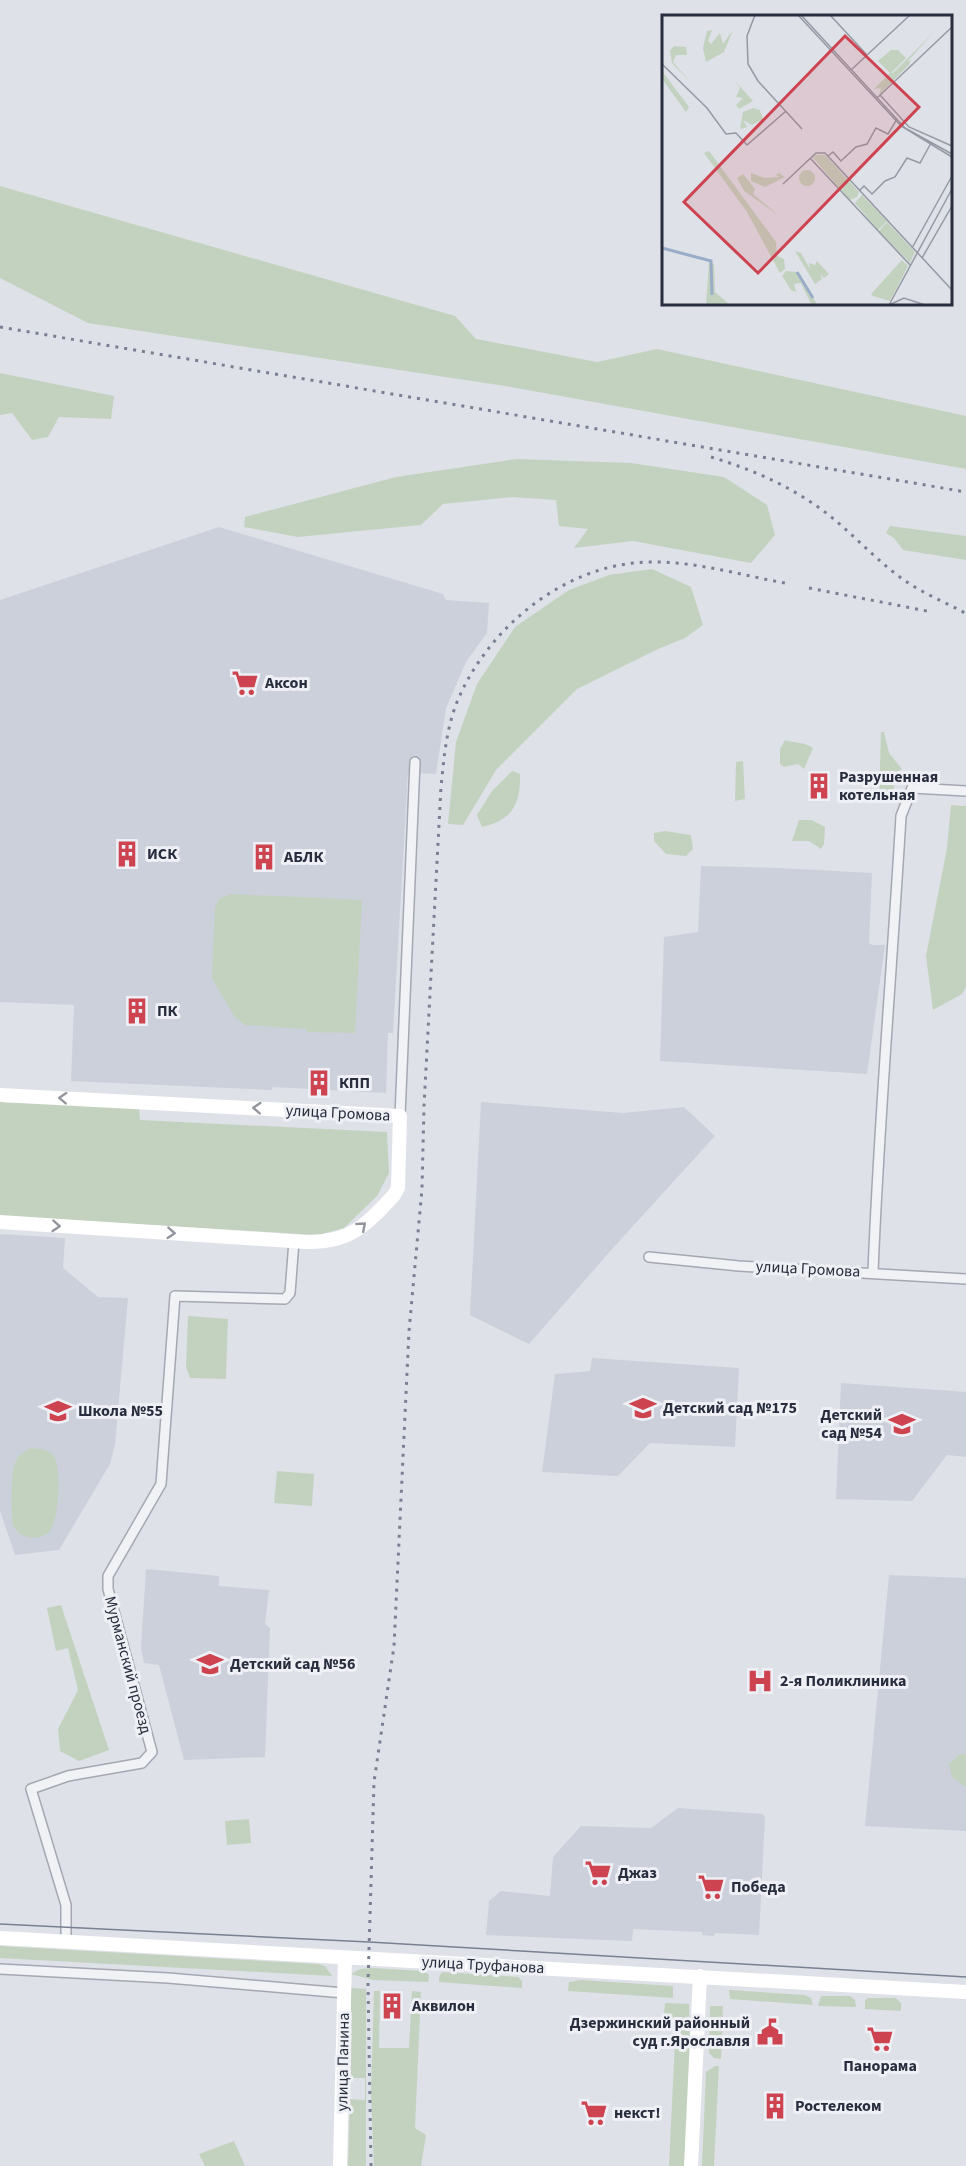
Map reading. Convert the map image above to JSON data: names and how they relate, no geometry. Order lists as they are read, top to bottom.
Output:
{
  "streets": {
    "street": [
      "улица Громова",
      "Мурманский проезд",
      "улица Труфанова",
      "улица Панина"
    ]
  },
  "crossings": [
    ["улица Громова", "Мурманский проезд"],
    ["Мурманский проезд", "улица Труфанова"],
    ["улица Труфанова", "улица Панина"]
  ],
  "places": {
    "supermarket": [
      "Аксон",
      "Джаз",
      "Победа",
      "Панорама",
      "некст!"
    ],
    "building": [
      "Разрушенная котельная",
      "ИСК",
      "АБЛК",
      "ПК",
      "КПП",
      "Аквилон",
      "Ростелеком"
    ],
    "school or university": [
      "Детский сад №175",
      "Школа №55",
      "Детский сад №54",
      "Детский сад №56"
    ],
    "hospital": ["2-я Поликлиника"],
    "public building": ["Дзержинский районный суд г.Ярославля"]
  }
}
